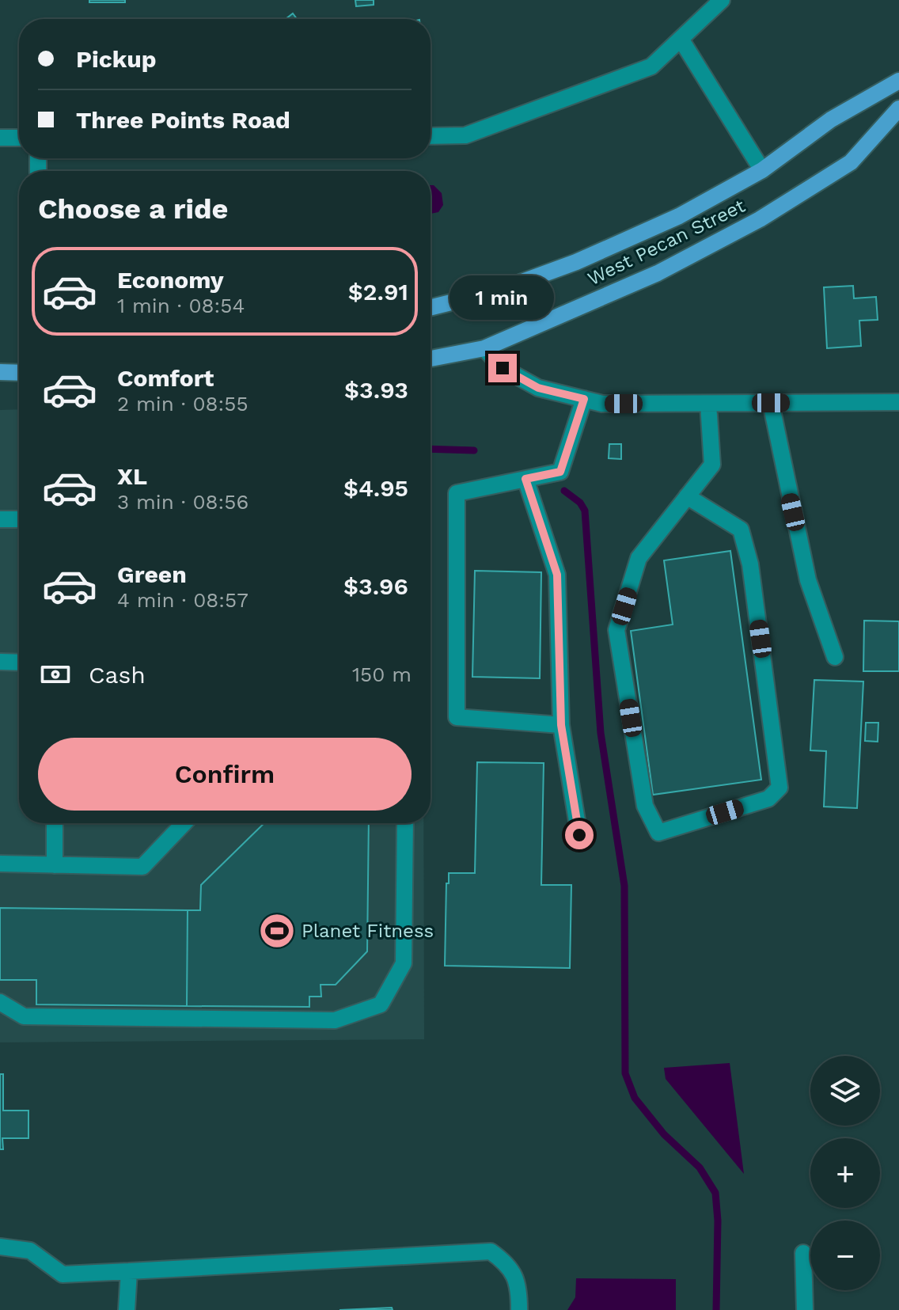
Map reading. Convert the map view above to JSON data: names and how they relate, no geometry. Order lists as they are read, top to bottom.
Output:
{
  "streets": {
    "main road": ["West Pecan Street"]
  },
  "places": {
    "sports": ["Planet Fitness"]
  },
  "page": {
    "banner": ["Pickup", "Three Points Road"],
    "heading": "Choose a ride",
    "list": [
      {
        "name": "Economy",
        "note": "1 min · 08:54",
        "value": "$2.91"
      },
      {
        "name": "Comfort",
        "note": "2 min · 08:55",
        "value": "$3.93"
      },
      {
        "name": "XL",
        "note": "3 min · 08:56",
        "value": "$4.95"
      },
      {
        "name": "Green",
        "note": "4 min · 08:57",
        "value": "$3.96"
      }
    ],
    "bubble": "1 min",
    "pay": ["Cash", "150 m"],
    "buttons": "Confirm",
    "map_buttons": ["+", "−"]
  }
}
